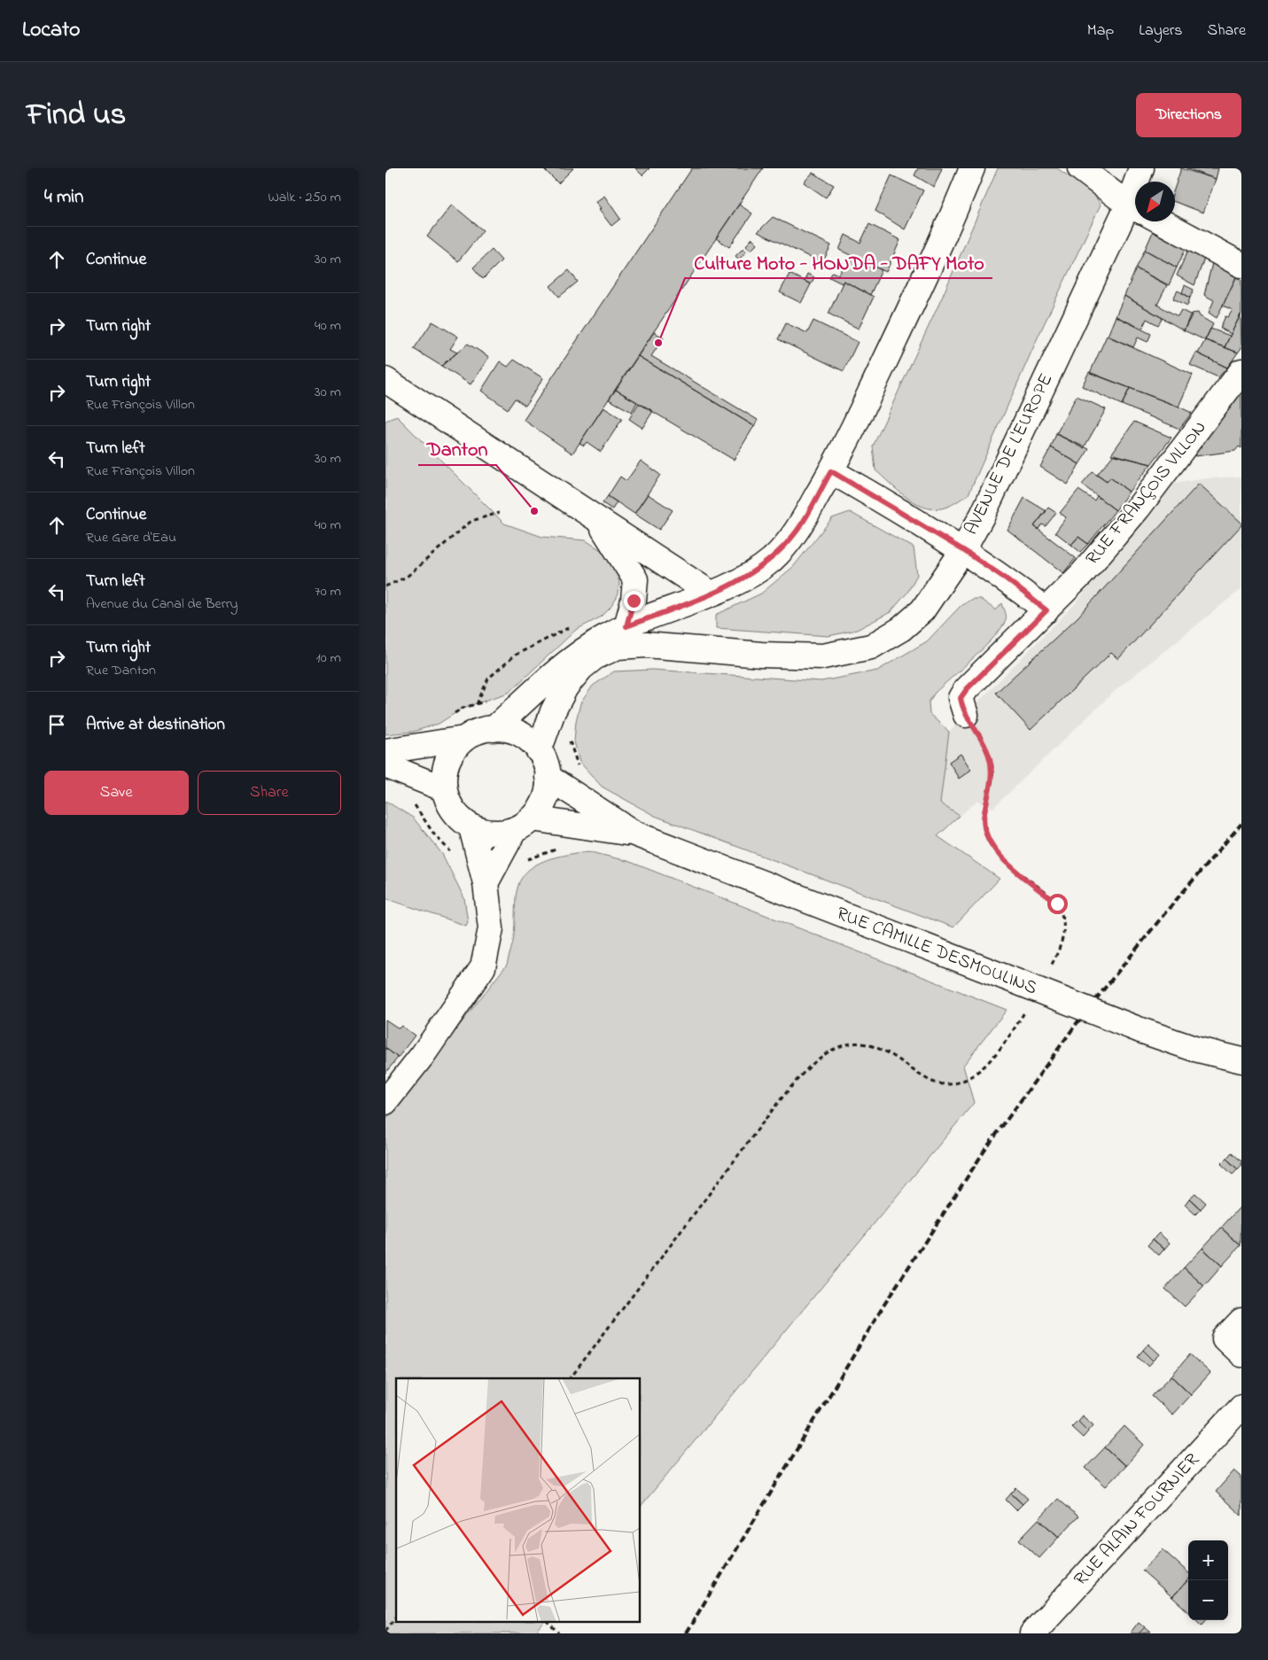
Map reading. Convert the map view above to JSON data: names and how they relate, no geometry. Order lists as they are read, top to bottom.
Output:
{
  "streets": {
    "street": [
      "AVENUE DE L'EUROPE",
      "RUE FRANÇOIS VILLON",
      "RUE CAMILLE DESMOULINS",
      "RUE ALAIN FOURNIER"
    ]
  },
  "crossings": [
    ["AVENUE DE L'EUROPE", "RUE CAMILLE DESMOULINS"]
  ],
  "places": ["Culture Moto - HONDA - DAFY Moto", "Danton"],
  "north": "bottom left",
  "page": {
    "header": "Locato",
    "nav": ["Map", "Layers", "Share"],
    "title": "Find us",
    "buttons": [
      "Directions",
      ["Save", "Share"]
    ],
    "heading": ["4 min", "Walk · 250 m"],
    "list": [
      ["Continue", "30 m"],
      ["Turn right", "40 m"],
      ["Turn right", "Rue François Villon", "30 m"],
      ["Turn left", "Rue François Villon", "30 m"],
      ["Continue", "Rue Gare d'Eau", "40 m"],
      ["Turn left", "Avenue du Canal de Berry", "70 m"],
      ["Turn right", "Rue Danton", "10 m"],
      "Arrive at destination"
    ],
    "map_buttons": ["+", "−"]
  }
}
